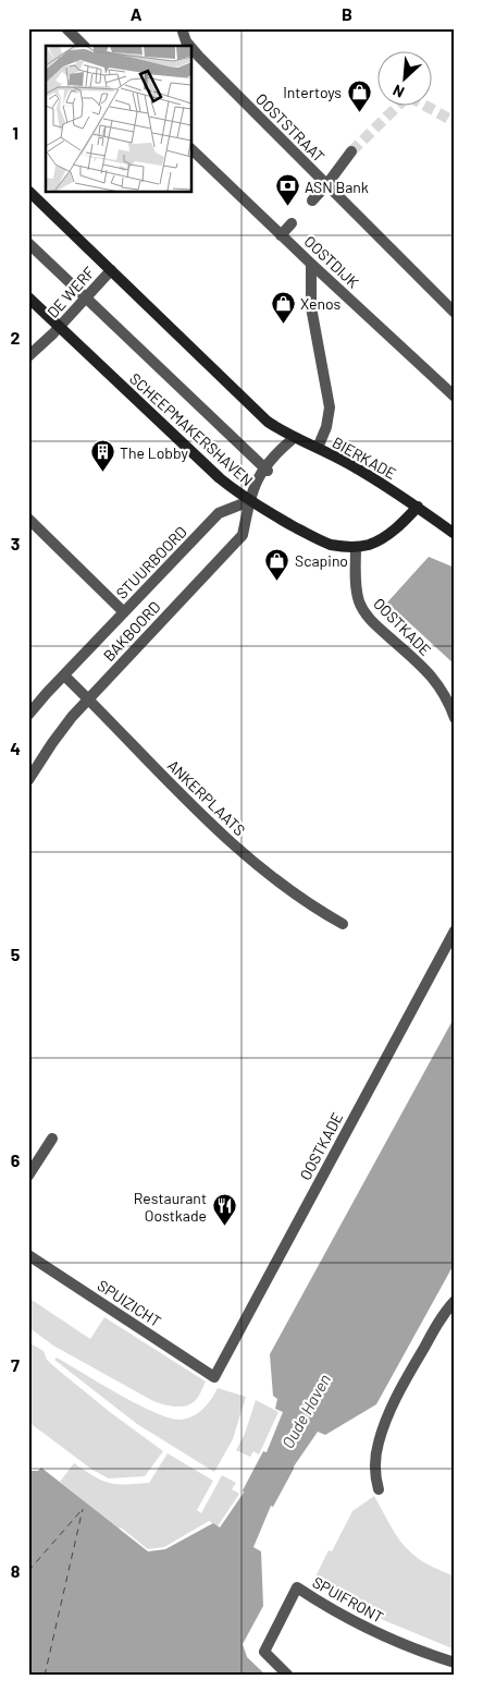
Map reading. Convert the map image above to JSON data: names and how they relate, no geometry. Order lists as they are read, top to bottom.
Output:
{
  "streets": {
    "street": [
      "OOSTSTRAAT",
      "OOSTDIJK",
      "DE WERF",
      "SCHEEPMAKERSHAVEN",
      "BIERKADE",
      "STUURBOORD",
      "OOSTKADE",
      "BAKBOORD",
      "ANKERPLAATS",
      "SPUIZICHT",
      "SPUIFRONT"
    ]
  },
  "crossings": [
    ["DE WERF", "SCHEEPMAKERSHAVEN"],
    ["SCHEEPMAKERSHAVEN", "STUURBOORD"],
    ["SCHEEPMAKERSHAVEN", "OOSTKADE"],
    ["SCHEEPMAKERSHAVEN", "BAKBOORD"],
    ["STUURBOORD", "BAKBOORD"],
    ["STUURBOORD", "ANKERPLAATS"],
    ["OOSTKADE", "SPUIZICHT"],
    ["BAKBOORD", "ANKERPLAATS"]
  ],
  "water": ["Oude Haven"],
  "places": {
    "shop": ["Intertoys", "Xenos", "Scapino"],
    "bank": ["ASN Bank"],
    "building": ["The Lobby"],
    "restaurant": ["Restaurant Oostkade"]
  },
  "north": "bottom left",
  "grid": {
    "columns": ["A", "B"],
    "rows": [
      "1",
      "2",
      "3",
      "4",
      "5",
      "6",
      "7",
      "8"
    ]
  }
}
